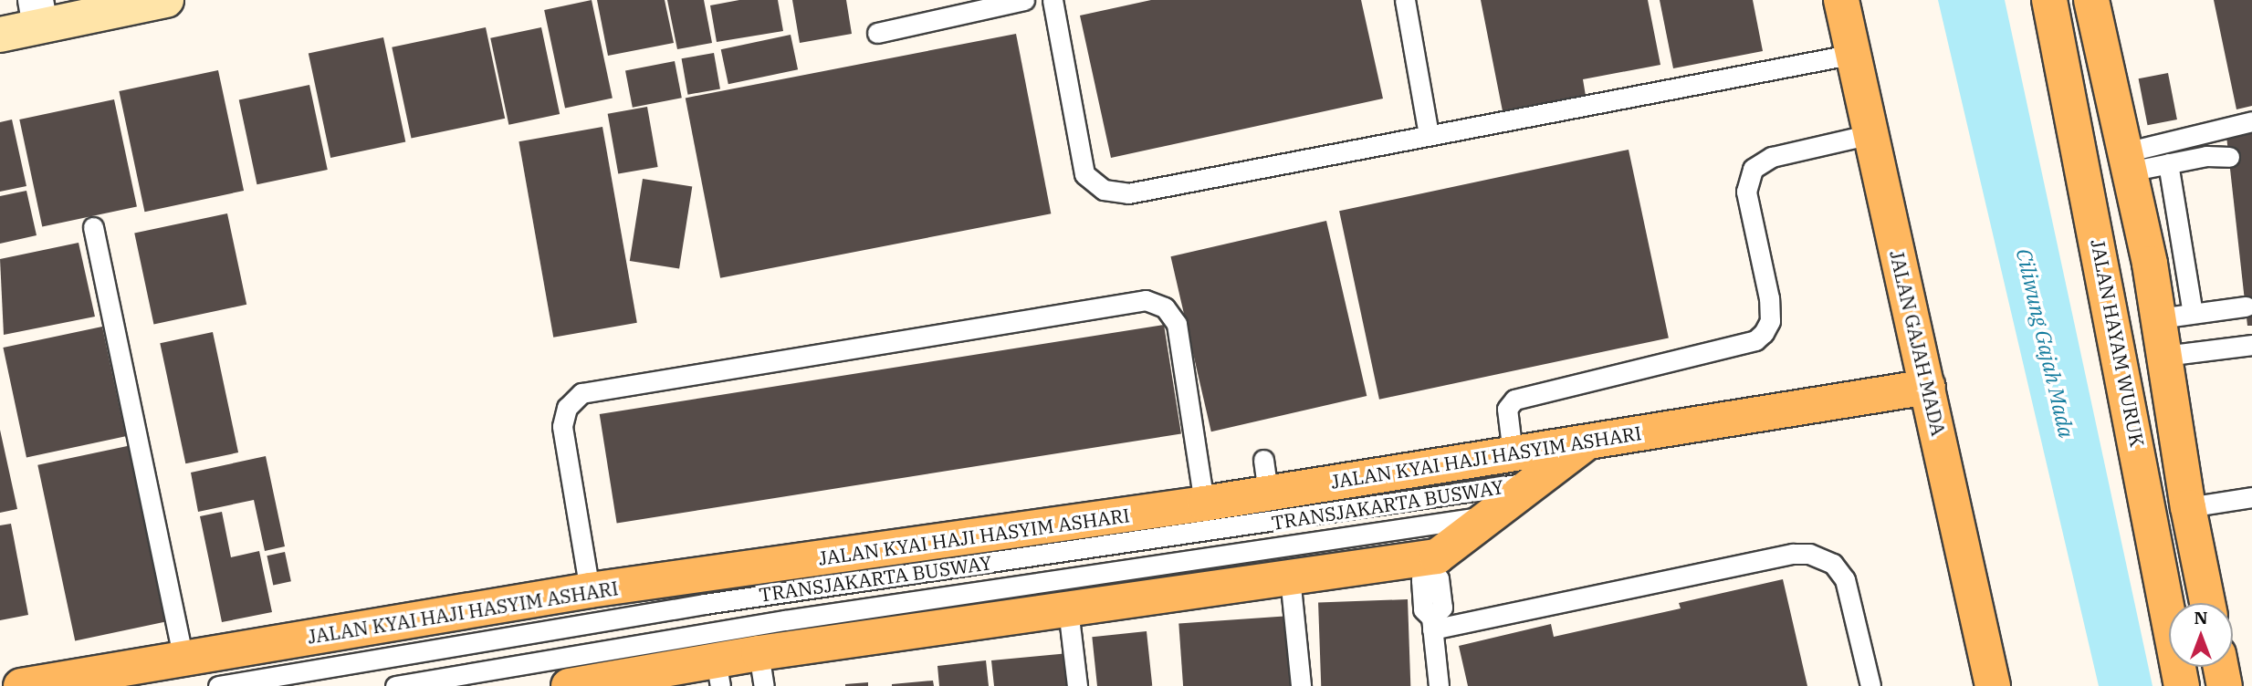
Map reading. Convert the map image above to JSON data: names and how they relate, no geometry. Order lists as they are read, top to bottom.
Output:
{
  "streets": {
    "main road": ["JALAN GAJAH MADA", "JALAN HAYAM WURUK", "JALAN KYAI HAJI HASYIM ASHARI"],
    "lane": ["TRANSJAKARTA BUSWAY"]
  },
  "crossings": [
    ["JALAN GAJAH MADA", "JALAN KYAI HAJI HASYIM ASHARI"]
  ],
  "water": ["Ciliwung Gajah Mada"],
  "north": "top"
}
